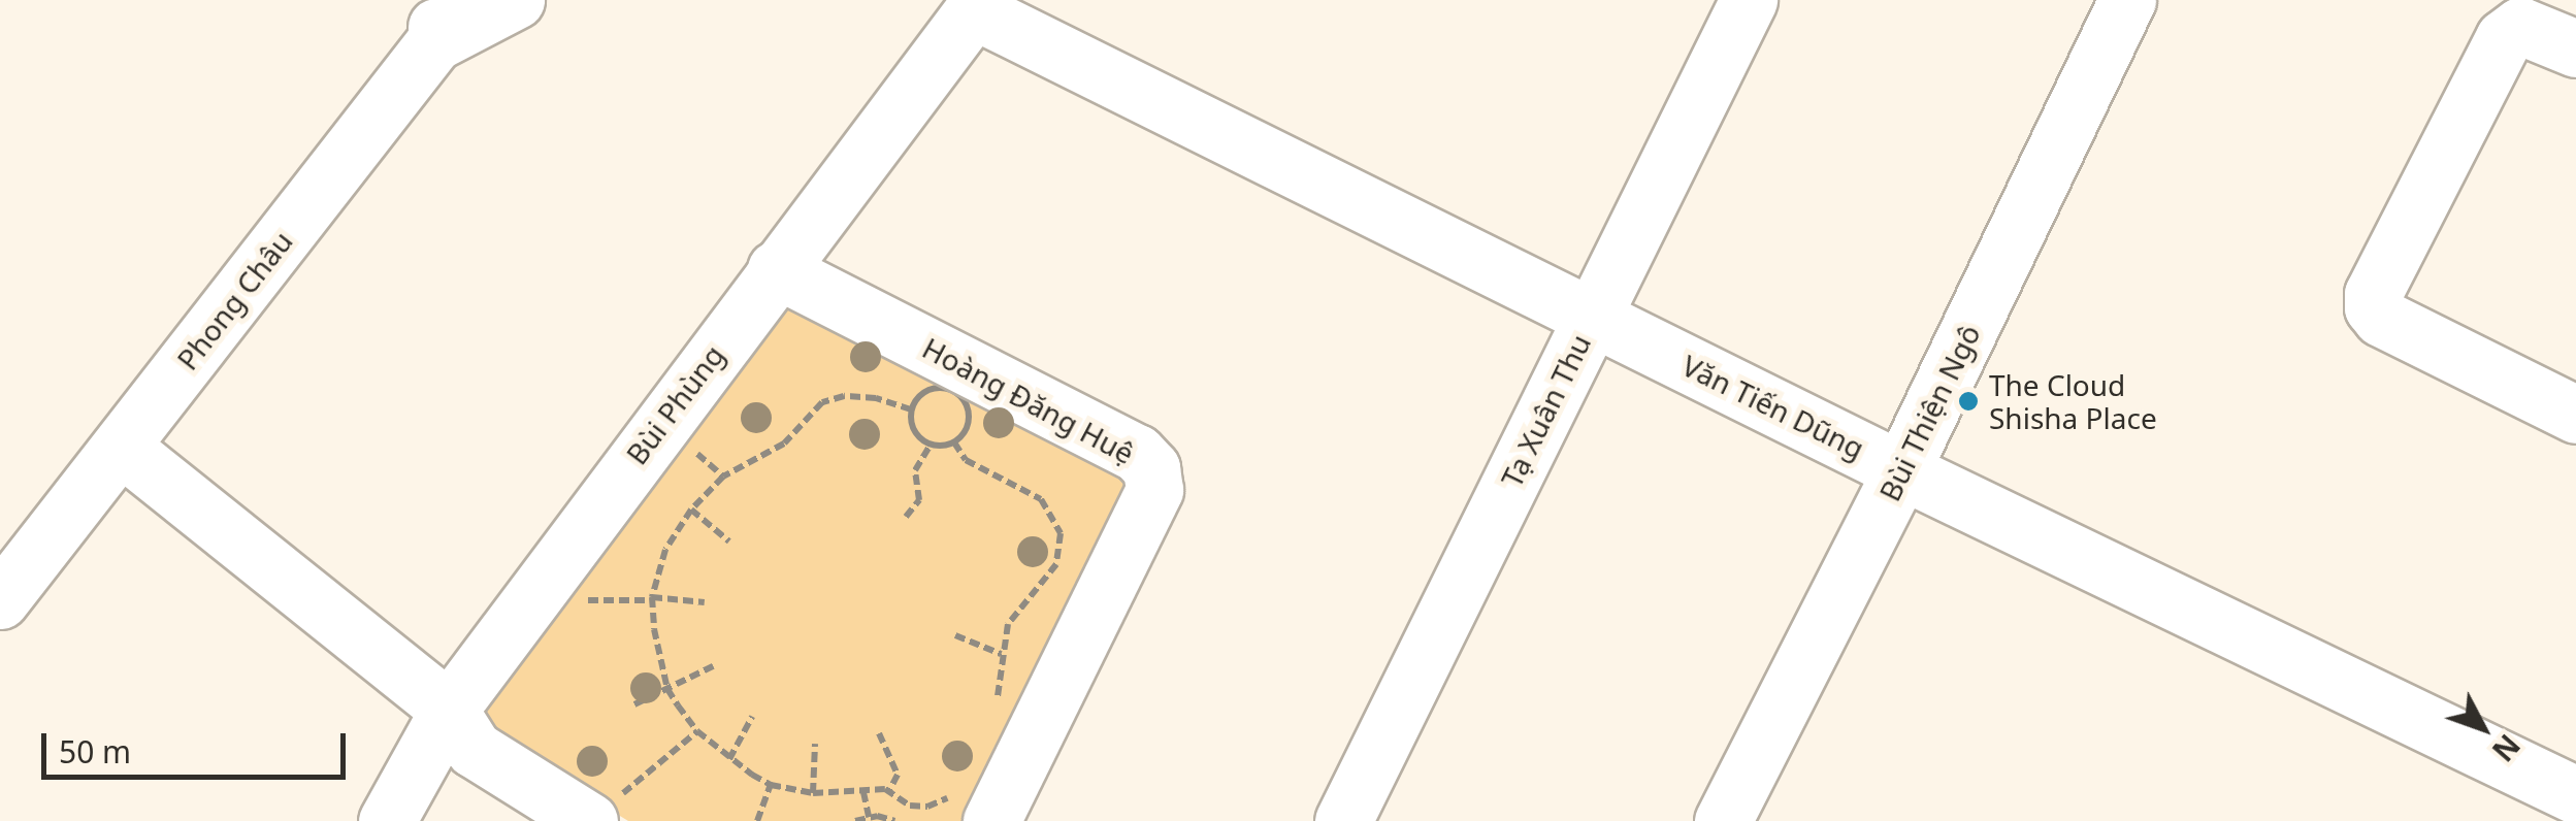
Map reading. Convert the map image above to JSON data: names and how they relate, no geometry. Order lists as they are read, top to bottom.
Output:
{
  "streets": {
    "street": [
      "Phong Châu",
      "Hoàng Đăng Huệ",
      "Bùi Phùng",
      "Văn Tiến Dũng",
      "Tạ Xuân Thu",
      "Bùi Thiện Ngô"
    ]
  },
  "crossings": [
    ["Hoàng Đăng Huệ", "Bùi Phùng"],
    ["Bùi Phùng", "Văn Tiến Dũng"],
    ["Văn Tiến Dũng", "Tạ Xuân Thu"],
    ["Văn Tiến Dũng", "Bùi Thiện Ngô"]
  ],
  "places": ["The Cloud Shisha Place"],
  "scale_bar": "50 m",
  "north": "bottom right"
}
